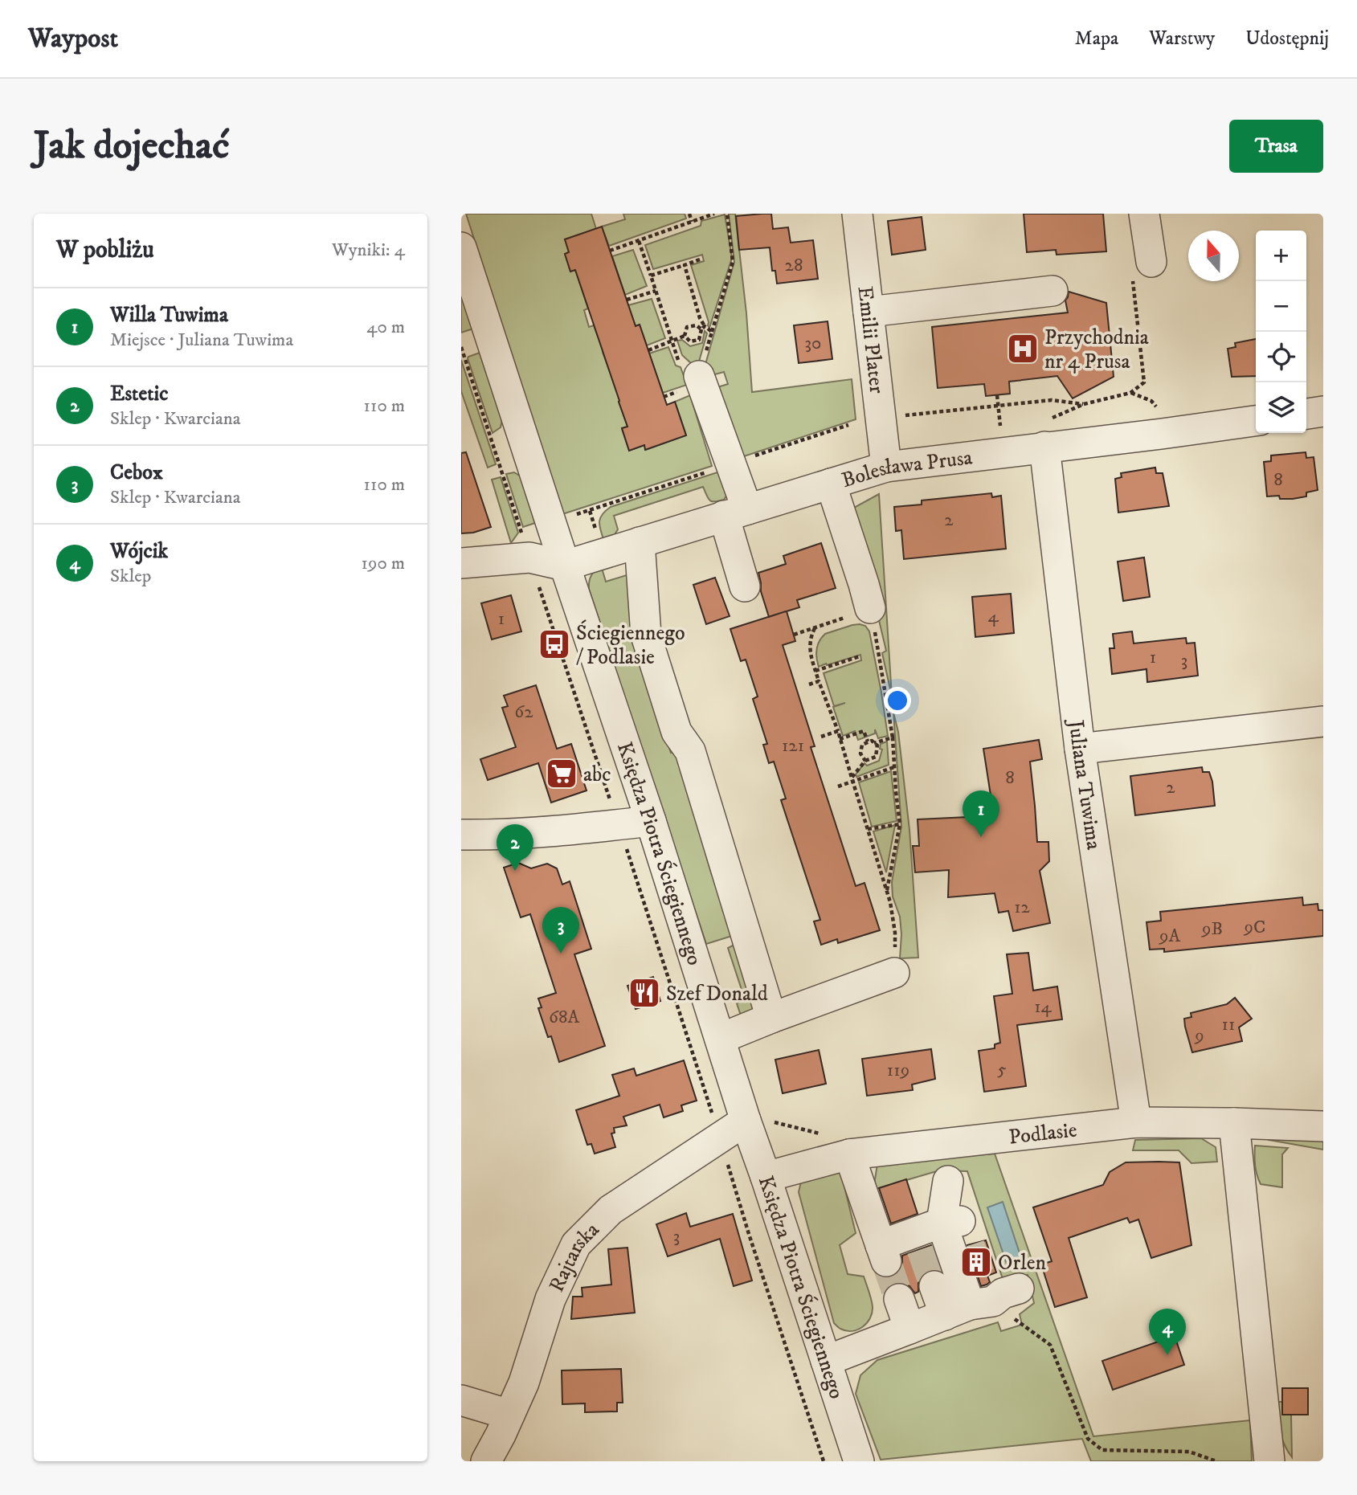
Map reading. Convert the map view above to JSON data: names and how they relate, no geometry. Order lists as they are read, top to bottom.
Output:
{
  "streets": {
    "street": [
      "Emilii Plater",
      "Bolesława Prusa",
      "Juliana Tuwima",
      "Księdza Piotra Ściegiennego",
      "Podlasie",
      "Rajtarska"
    ]
  },
  "crossings": [
    ["Emilii Plater", "Bolesława Prusa"],
    ["Bolesława Prusa", "Juliana Tuwima"],
    ["Bolesława Prusa", "Księdza Piotra Ściegiennego"],
    ["Juliana Tuwima", "Podlasie"],
    ["Księdza Piotra Ściegiennego", "Podlasie"],
    ["Księdza Piotra Ściegiennego", "Rajtarska"]
  ],
  "places": {
    "hospital": ["Przychodnia nr 4 Prusa"],
    "bus stop": ["Ściegiennego / Podlasie"],
    "supermarket": ["abc"],
    "restaurant": ["Szef Donald"],
    "building": ["Orlen"]
  },
  "house_numbers": [
    "28",
    "30",
    "8",
    "2",
    "4",
    "1",
    "1",
    "3",
    "62",
    "121",
    "8",
    "2",
    "12",
    "9C",
    "9B",
    "9A",
    "14",
    "68A",
    "11",
    "9",
    "5",
    "119",
    "3"
  ],
  "north": "top",
  "page": {
    "header": "Waypost",
    "nav": ["Mapa", "Warstwy", "Udostępnij"],
    "buttons": "Trasa",
    "title": "Jak dojechać",
    "heading": ["W pobliżu", "Wyniki: 4"],
    "map_buttons": ["+", "−"],
    "list": [
      {
        "mark": "1",
        "name": "Willa Tuwima",
        "note": "Miejsce · Juliana Tuwima",
        "value": "40 m"
      },
      {
        "mark": "2",
        "name": "Estetic",
        "note": "Sklep · Kwarciana",
        "value": "110 m"
      },
      {
        "mark": "3",
        "name": "Cebox",
        "note": "Sklep · Kwarciana",
        "value": "110 m"
      },
      {
        "mark": "4",
        "name": "Wójcik",
        "note": "Sklep",
        "value": "190 m"
      }
    ],
    "pins": [
      "1",
      "2",
      "3",
      "4"
    ]
  }
}
